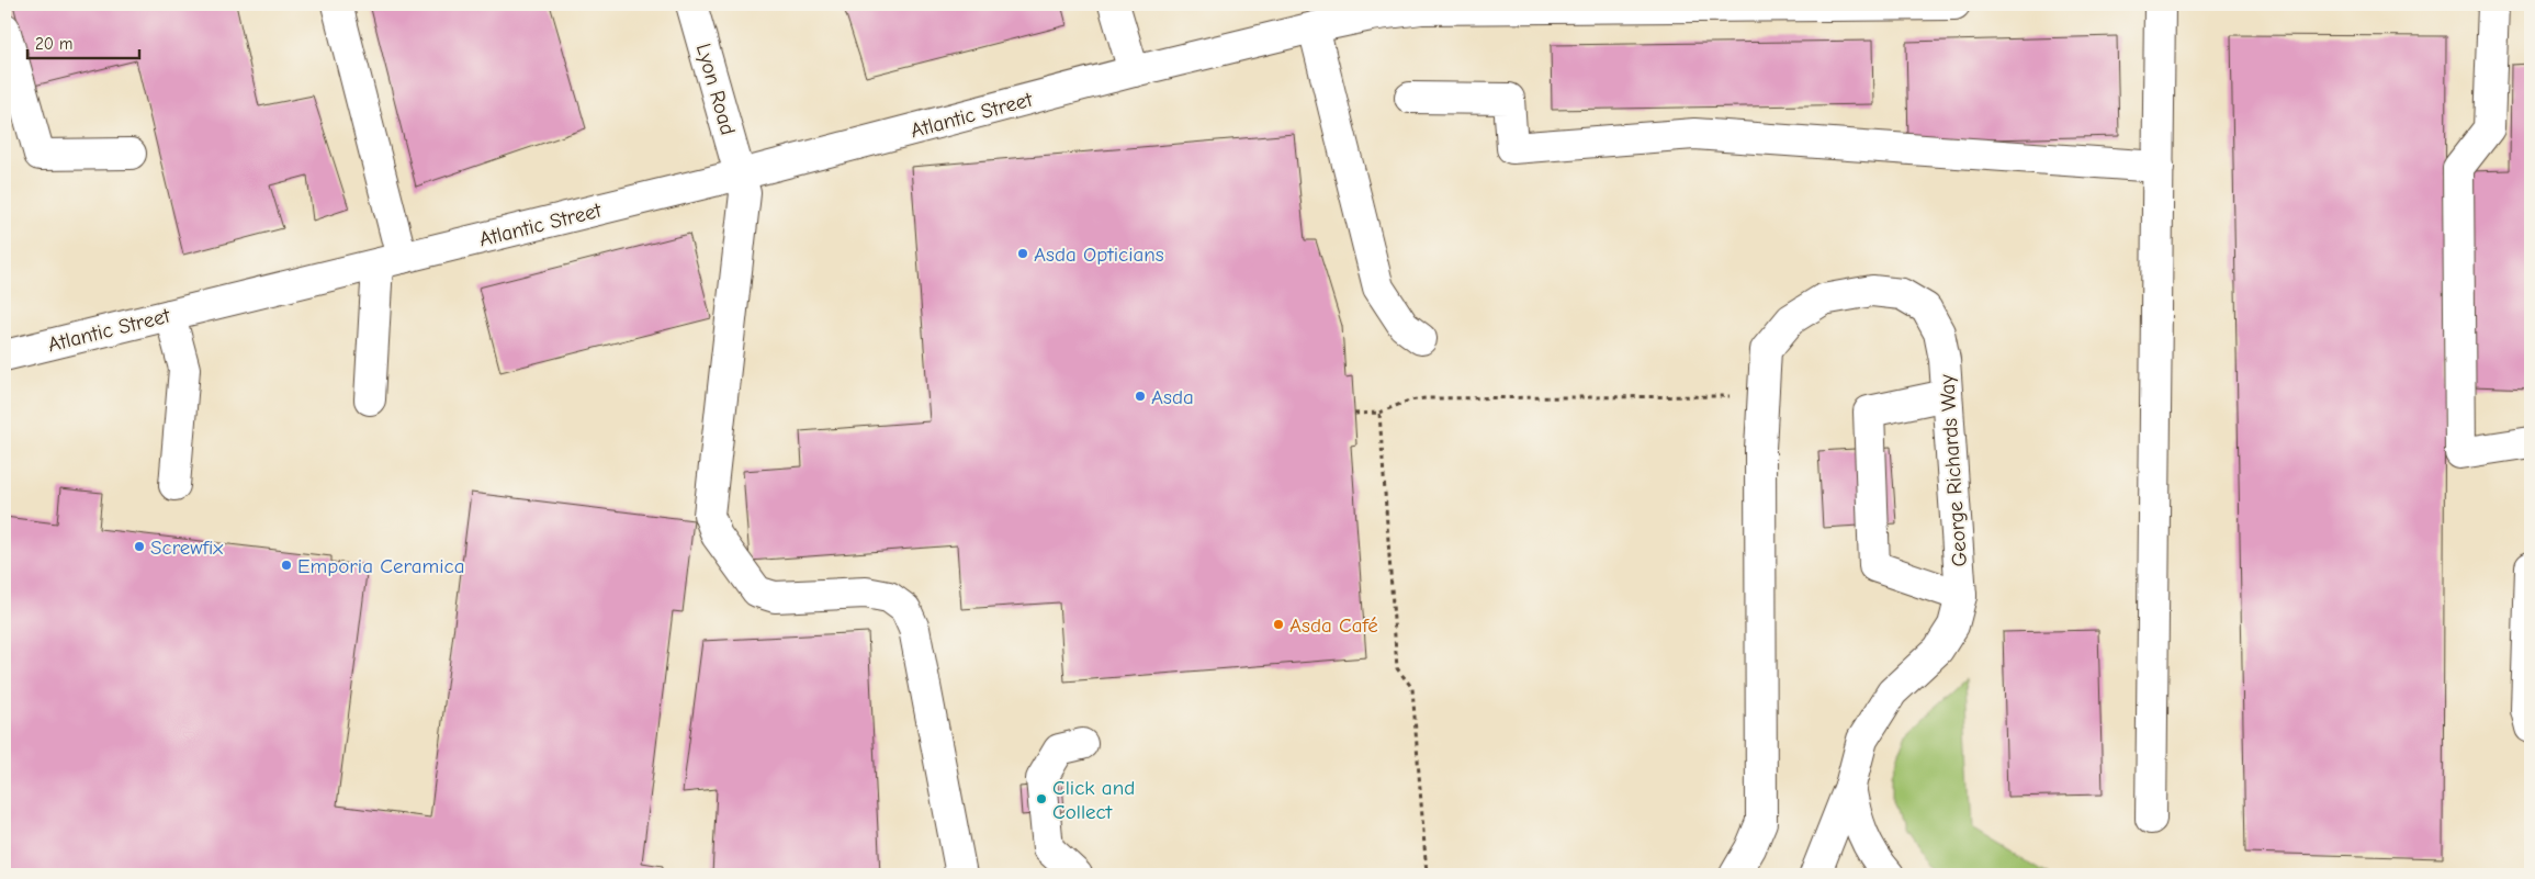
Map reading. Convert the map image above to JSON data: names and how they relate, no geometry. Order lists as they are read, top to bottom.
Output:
{
  "streets": {
    "street": ["Lyon Road", "Atlantic Street", "George Richards Way"]
  },
  "crossings": [
    ["Lyon Road", "Atlantic Street"]
  ],
  "places": [
    "Asda Opticians",
    "Asda",
    "Screwfix",
    "Emporia Ceramica",
    "Asda Café",
    "Click and Collect"
  ],
  "scale_bar": "20 m"
}
